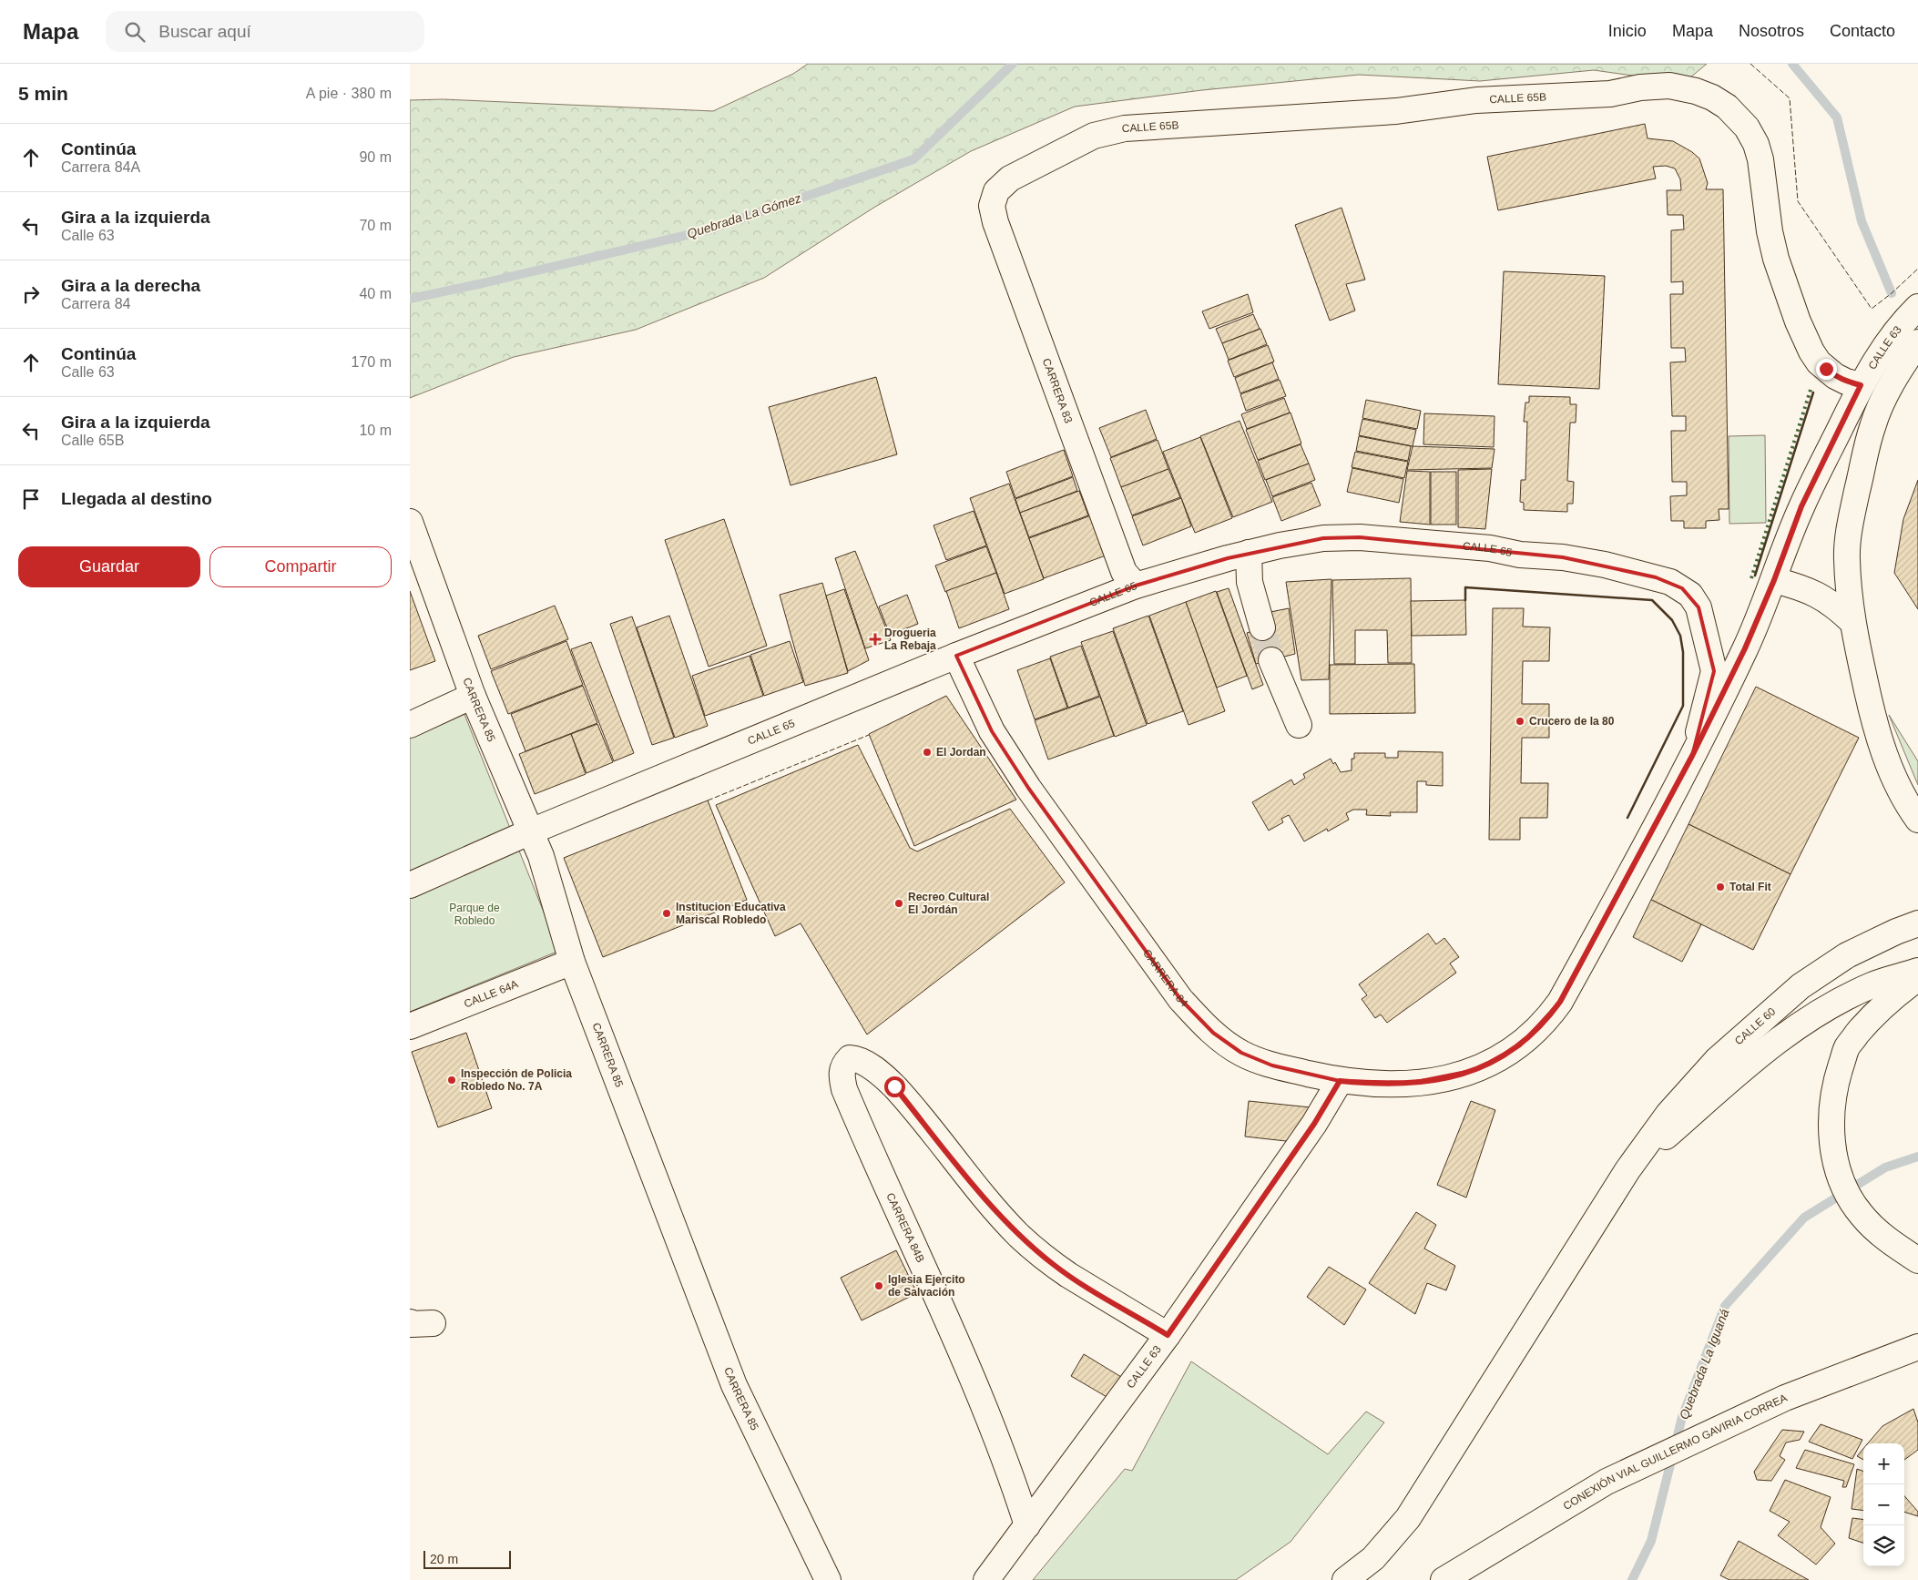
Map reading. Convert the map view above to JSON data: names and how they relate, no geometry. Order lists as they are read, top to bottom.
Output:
{
  "streets": {
    "main road": [
      "CALLE 65B",
      "CALLE 63",
      "CARRERA 83",
      "CALLE 65",
      "CARRERA 85",
      "CARRERA 84",
      "CALLE 64A",
      "CALLE 60",
      "CARRERA 84B",
      "CONEXIÓN VIAL GUILLERMO GAVIRIA CORREA"
    ]
  },
  "crossings": [
    ["CALLE 65B", "CALLE 63"],
    ["CALLE 65B", "CARRERA 83"],
    ["CALLE 63", "CALLE 65"],
    ["CALLE 63", "CARRERA 84"],
    ["CALLE 63", "CARRERA 84B"],
    ["CARRERA 83", "CALLE 65"],
    ["CALLE 65", "CARRERA 85"],
    ["CALLE 65", "CARRERA 84"],
    ["CARRERA 85", "CALLE 64A"]
  ],
  "water": ["Quebrada La Gómez", "Quebrada La Iguaná"],
  "parks": ["Parque de Robledo"],
  "places": {
    "health": ["Drogueria La Rebaja"],
    "other": [
      "Crucero de la 80",
      "El Jordan",
      "Total Fit",
      "Recreo Cultural El Jordán",
      "Institucion Educativa Mariscal Robledo",
      "Inspección de Policia Robledo No. 7A",
      "Iglesia Ejercito de Salvación"
    ]
  },
  "scale_bar": "20 m",
  "page": {
    "header": "Mapa",
    "search": "Buscar aquí",
    "nav": [
      "Inicio",
      "Mapa",
      "Nosotros",
      "Contacto"
    ],
    "heading": ["5 min", "A pie · 380 m"],
    "list": [
      ["Continúa", "Carrera 84A", "90 m"],
      ["Gira a la izquierda", "Calle 63", "70 m"],
      ["Gira a la derecha", "Carrera 84", "40 m"],
      ["Continúa", "Calle 63", "170 m"],
      ["Gira a la izquierda", "Calle 65B", "10 m"],
      "Llegada al destino"
    ],
    "buttons": ["Guardar", "Compartir"],
    "map_buttons": ["+", "−"],
    "scale": "20 m"
  }
}
